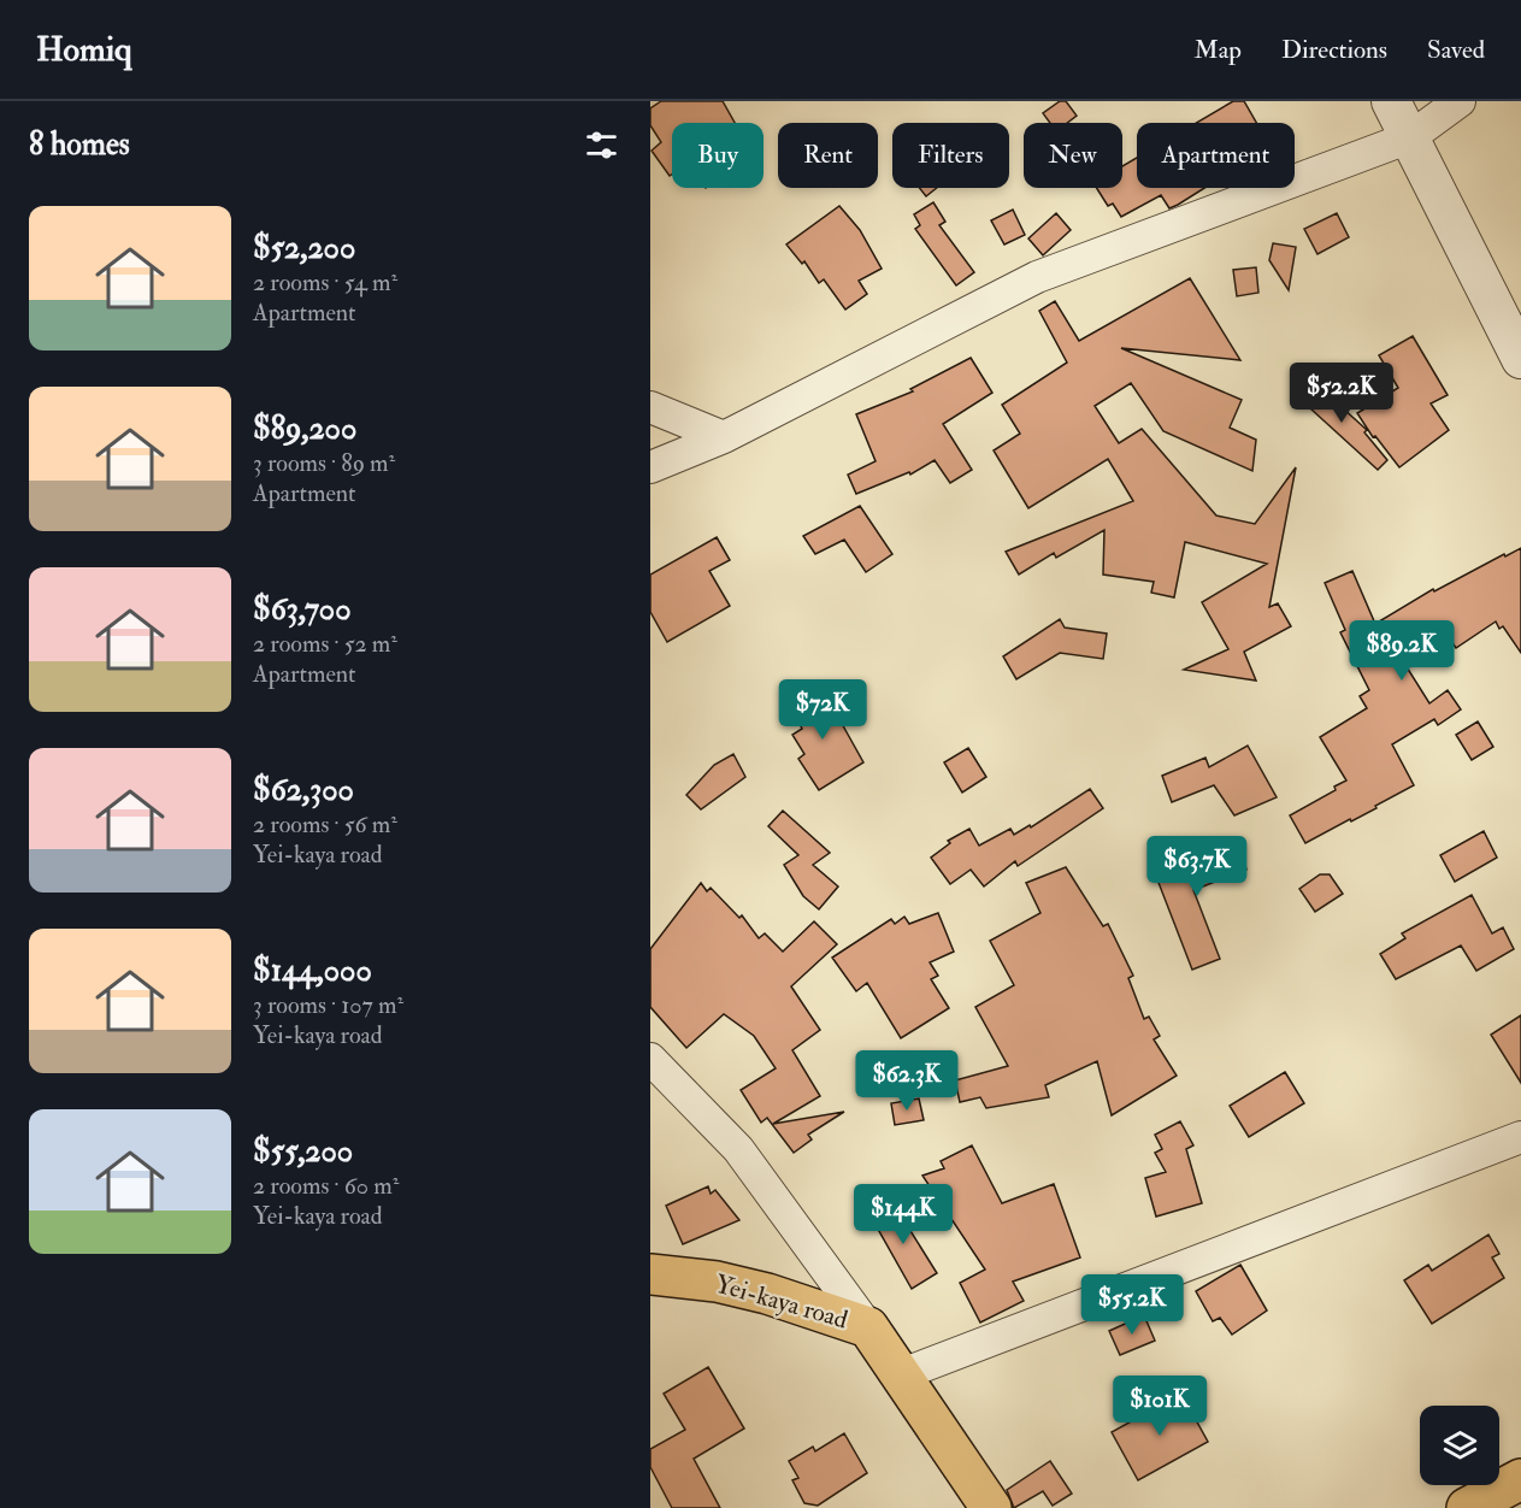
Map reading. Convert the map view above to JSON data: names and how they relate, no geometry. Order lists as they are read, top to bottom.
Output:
{
  "streets": {
    "main road": ["Yei-kaya road"]
  },
  "page": {
    "header": "Homiq",
    "nav": ["Map", "Directions", "Saved"],
    "heading": "8 homes",
    "chip": [
      "Buy",
      "Rent",
      "Filters",
      "New",
      "Apartment"
    ],
    "list": [
      {
        "name": "$52,200",
        "note": "2 rooms · 54 m² · Apartment"
      },
      {
        "name": "$89,200",
        "note": "3 rooms · 89 m² · Apartment"
      },
      {
        "name": "$63,700",
        "note": "2 rooms · 52 m² · Apartment"
      },
      {
        "name": "$62,300",
        "note": "2 rooms · 56 m² · Yei-kaya road"
      },
      {
        "name": "$144,000",
        "note": "3 rooms · 107 m² · Yei-kaya road"
      },
      {
        "name": "$55,200",
        "note": "2 rooms · 60 m² · Yei-kaya road"
      }
    ],
    "price": [
      "$52.2K",
      "$89.2K",
      "$72K",
      "$63.7K",
      "$62.3K",
      "$144K",
      "$55.2K",
      "$101K"
    ]
  }
}
